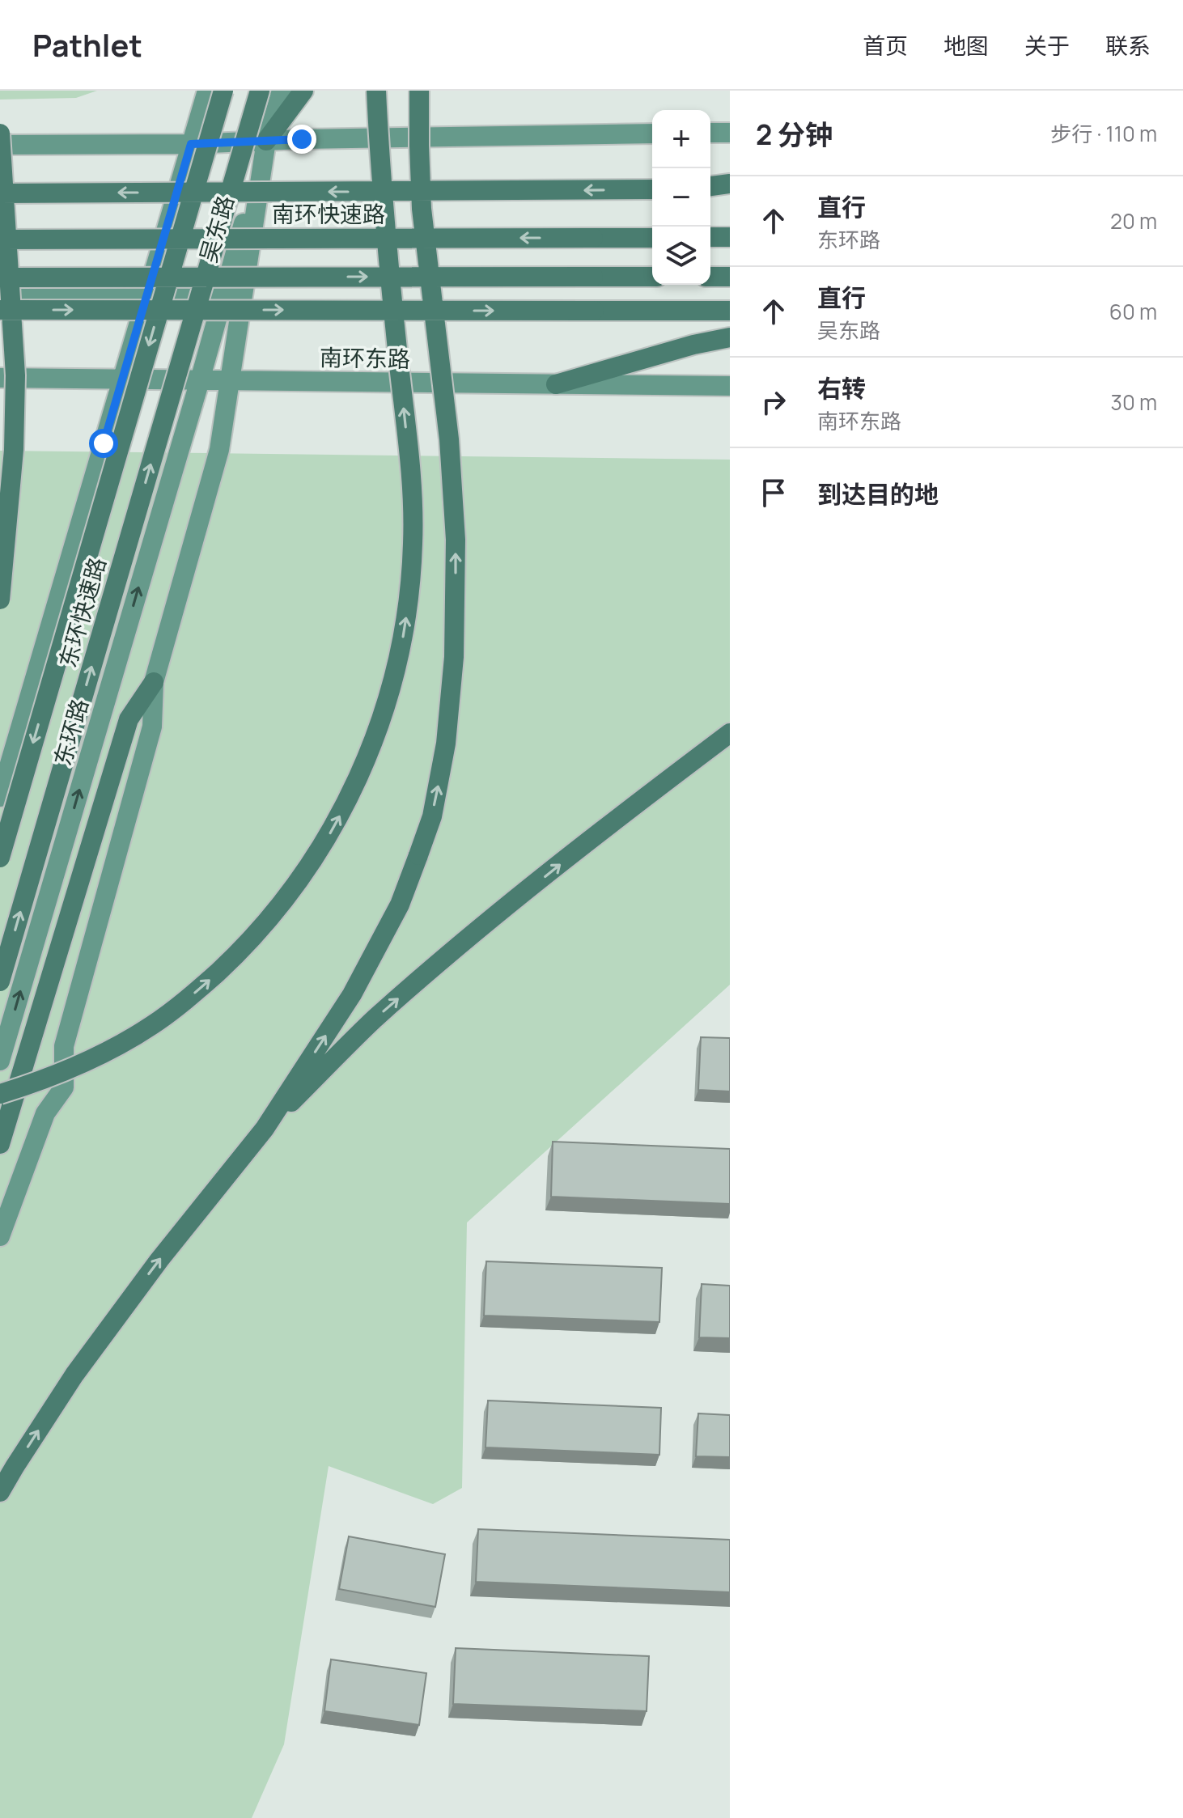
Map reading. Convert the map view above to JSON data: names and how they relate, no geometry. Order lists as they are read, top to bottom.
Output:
{
  "streets": {
    "highway": ["南环快速路", "东环快速路"],
    "main road": ["吴东路", "南环东路", "东环路"]
  },
  "crossings": [
    ["吴东路", "南环东路"],
    ["吴东路", "东环路"],
    ["南环东路", "东环路"]
  ],
  "page": {
    "header": "Pathlet",
    "nav": [
      "首页",
      "地图",
      "关于",
      "联系"
    ],
    "heading": ["2 分钟", "步行 · 110 m"],
    "map_buttons": ["+", "−"],
    "list": [
      ["直行", "东环路", "20 m"],
      ["直行", "吴东路", "60 m"],
      ["右转", "南环东路", "30 m"],
      "到达目的地"
    ]
  }
}
